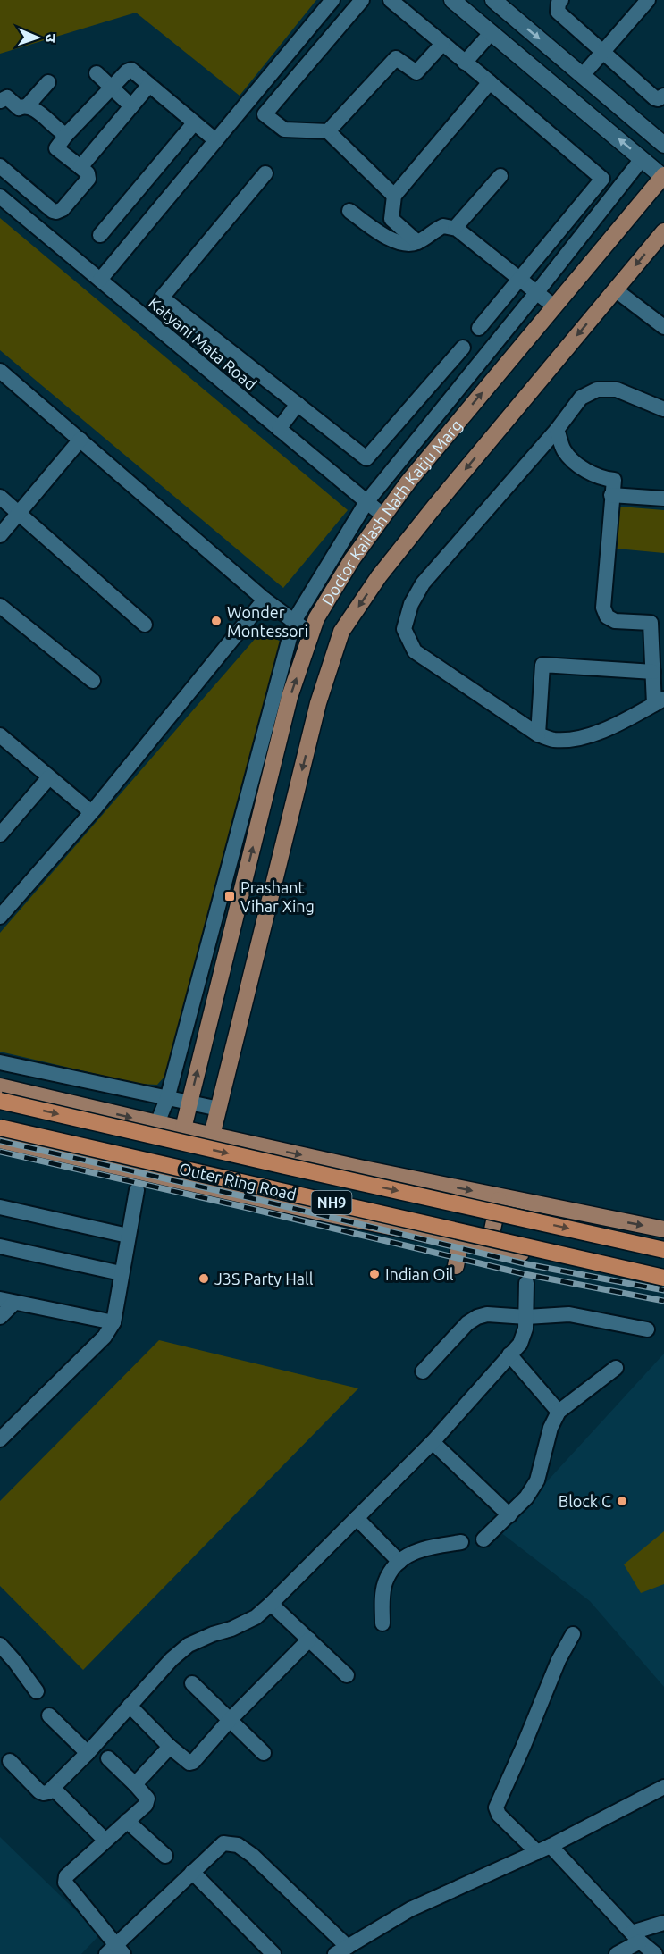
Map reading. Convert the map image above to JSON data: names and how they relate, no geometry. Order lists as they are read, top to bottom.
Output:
{
  "streets": {
    "highway": ["Outer Ring Road", "NH9"],
    "main road": ["Doctor Kailash Nath Katju Marg"],
    "street": ["Katyani Mata Road"]
  },
  "crossings": [
    ["Katyani Mata Road", "Doctor Kailash Nath Katju Marg"]
  ],
  "places": {
    "other": [
      "Wonder Montessori",
      "Indian Oil",
      "J3S Party Hall",
      "Block C"
    ],
    "transit": ["Prashant Vihar Xing"]
  },
  "north": "right"
}
